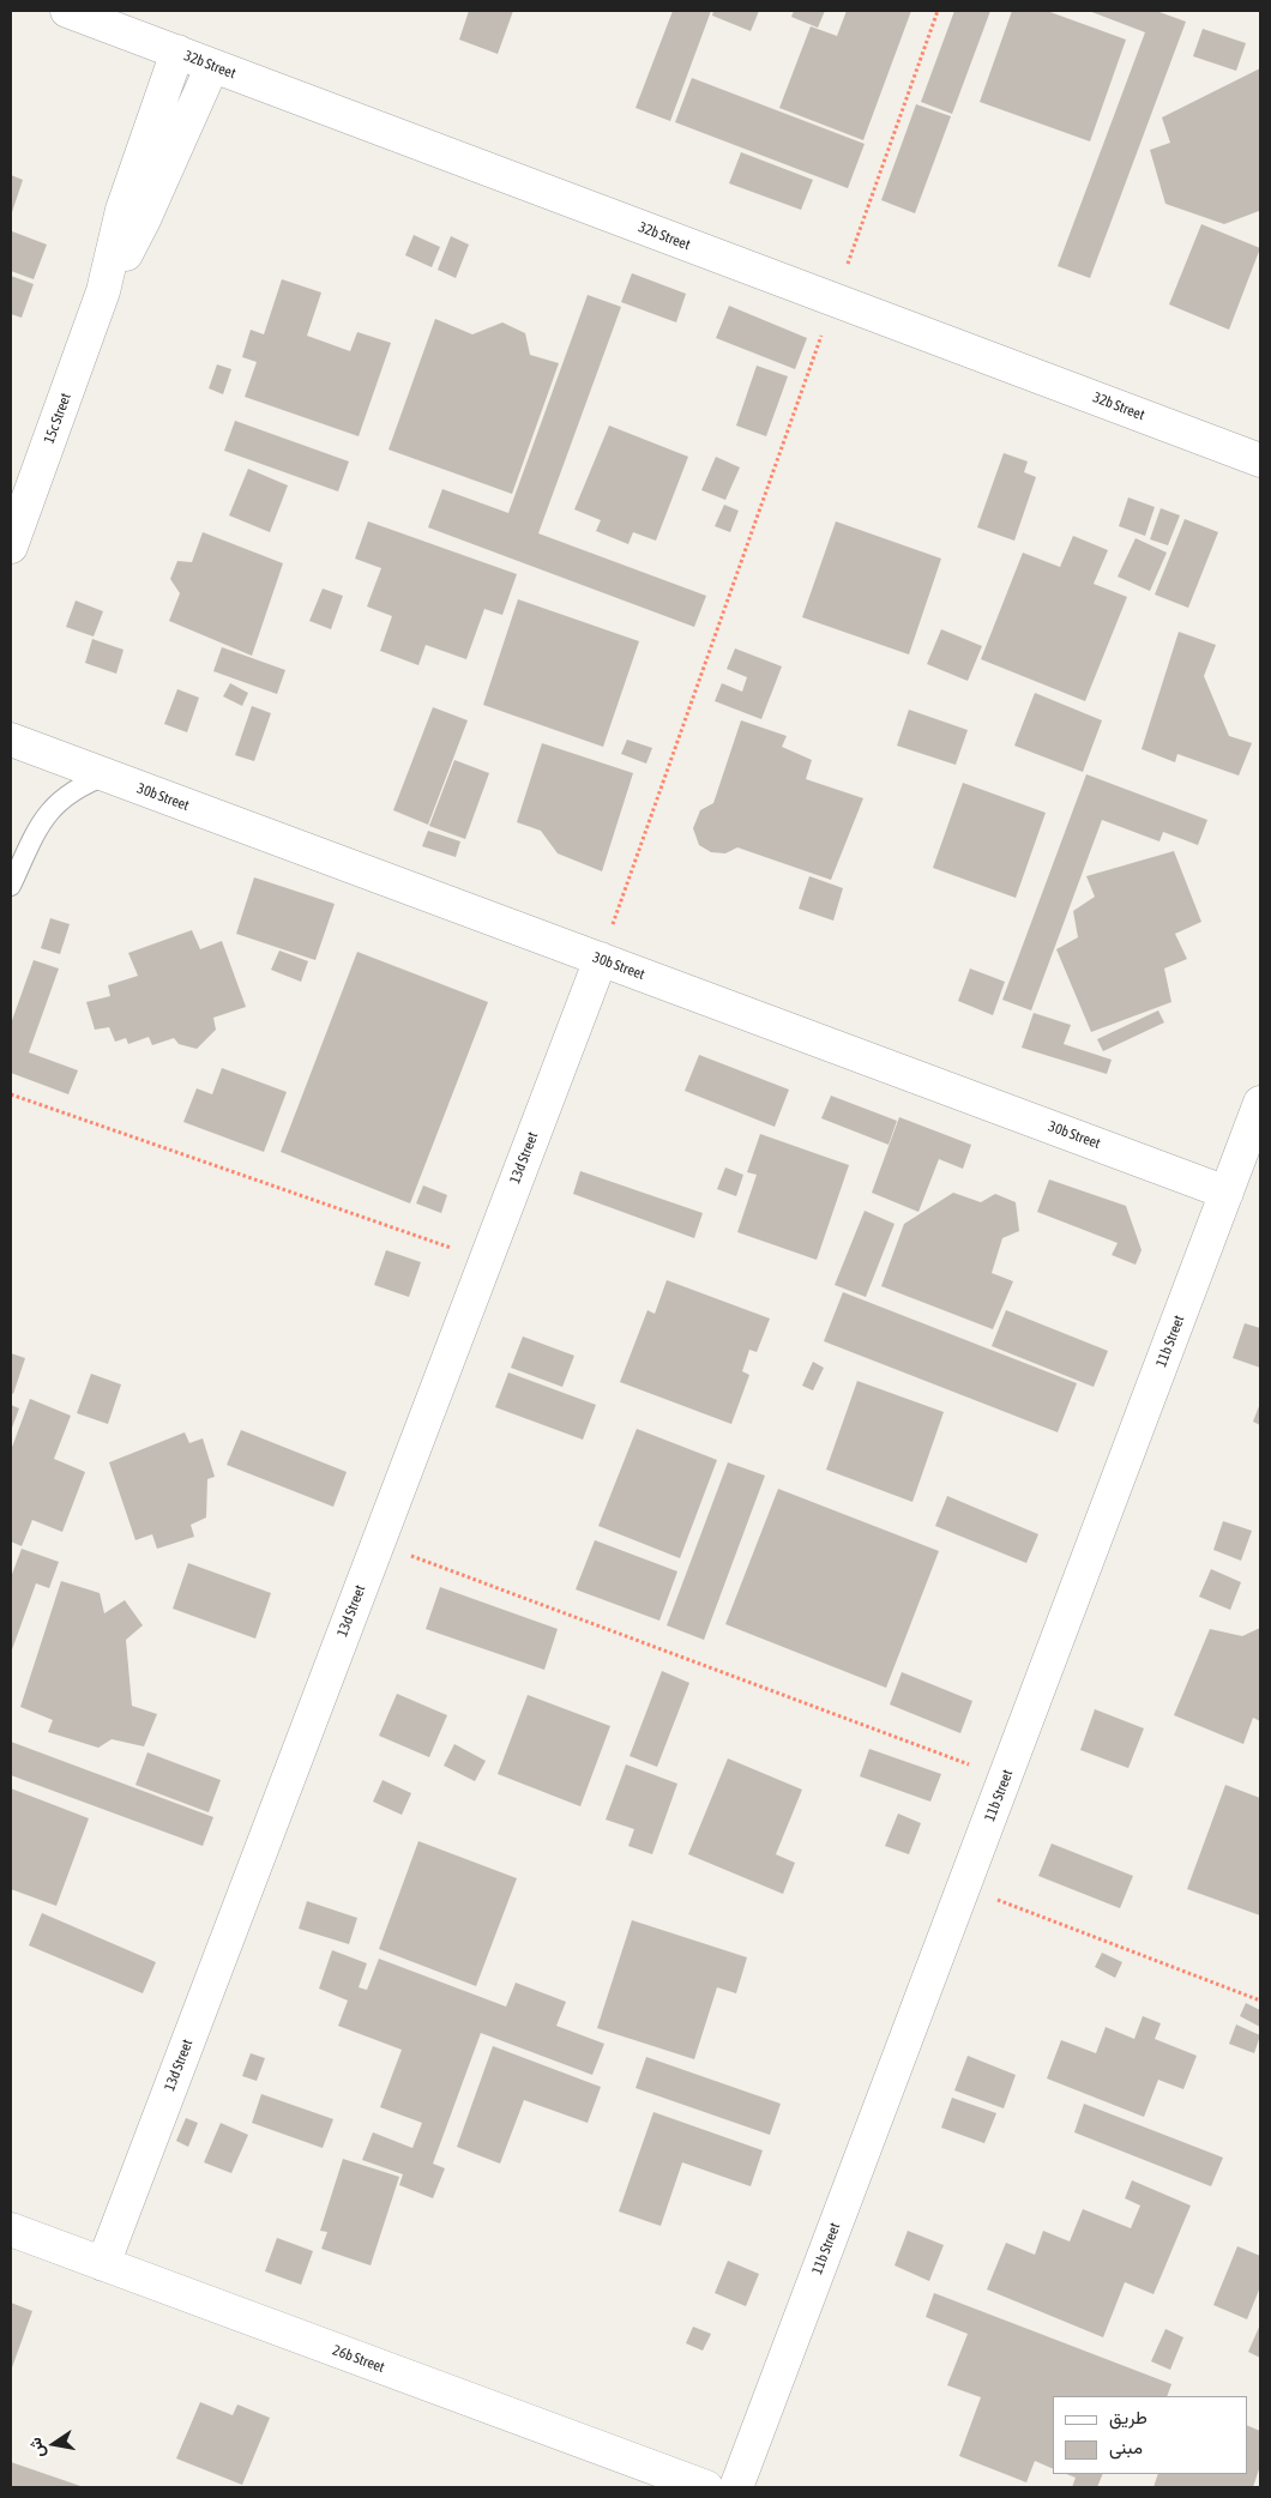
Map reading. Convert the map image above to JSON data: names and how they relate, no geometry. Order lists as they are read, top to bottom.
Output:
{
  "streets": {
    "street": [
      "32b Street",
      "15c Street",
      "30b Street",
      "13d Street",
      "11b Street",
      "26b Street"
    ]
  },
  "crossings": [
    ["32b Street", "15c Street"],
    ["30b Street", "13d Street"],
    ["30b Street", "11b Street"],
    ["13d Street", "26b Street"]
  ],
  "legend": ["طريق", "مبنى"],
  "north": "left"
}
